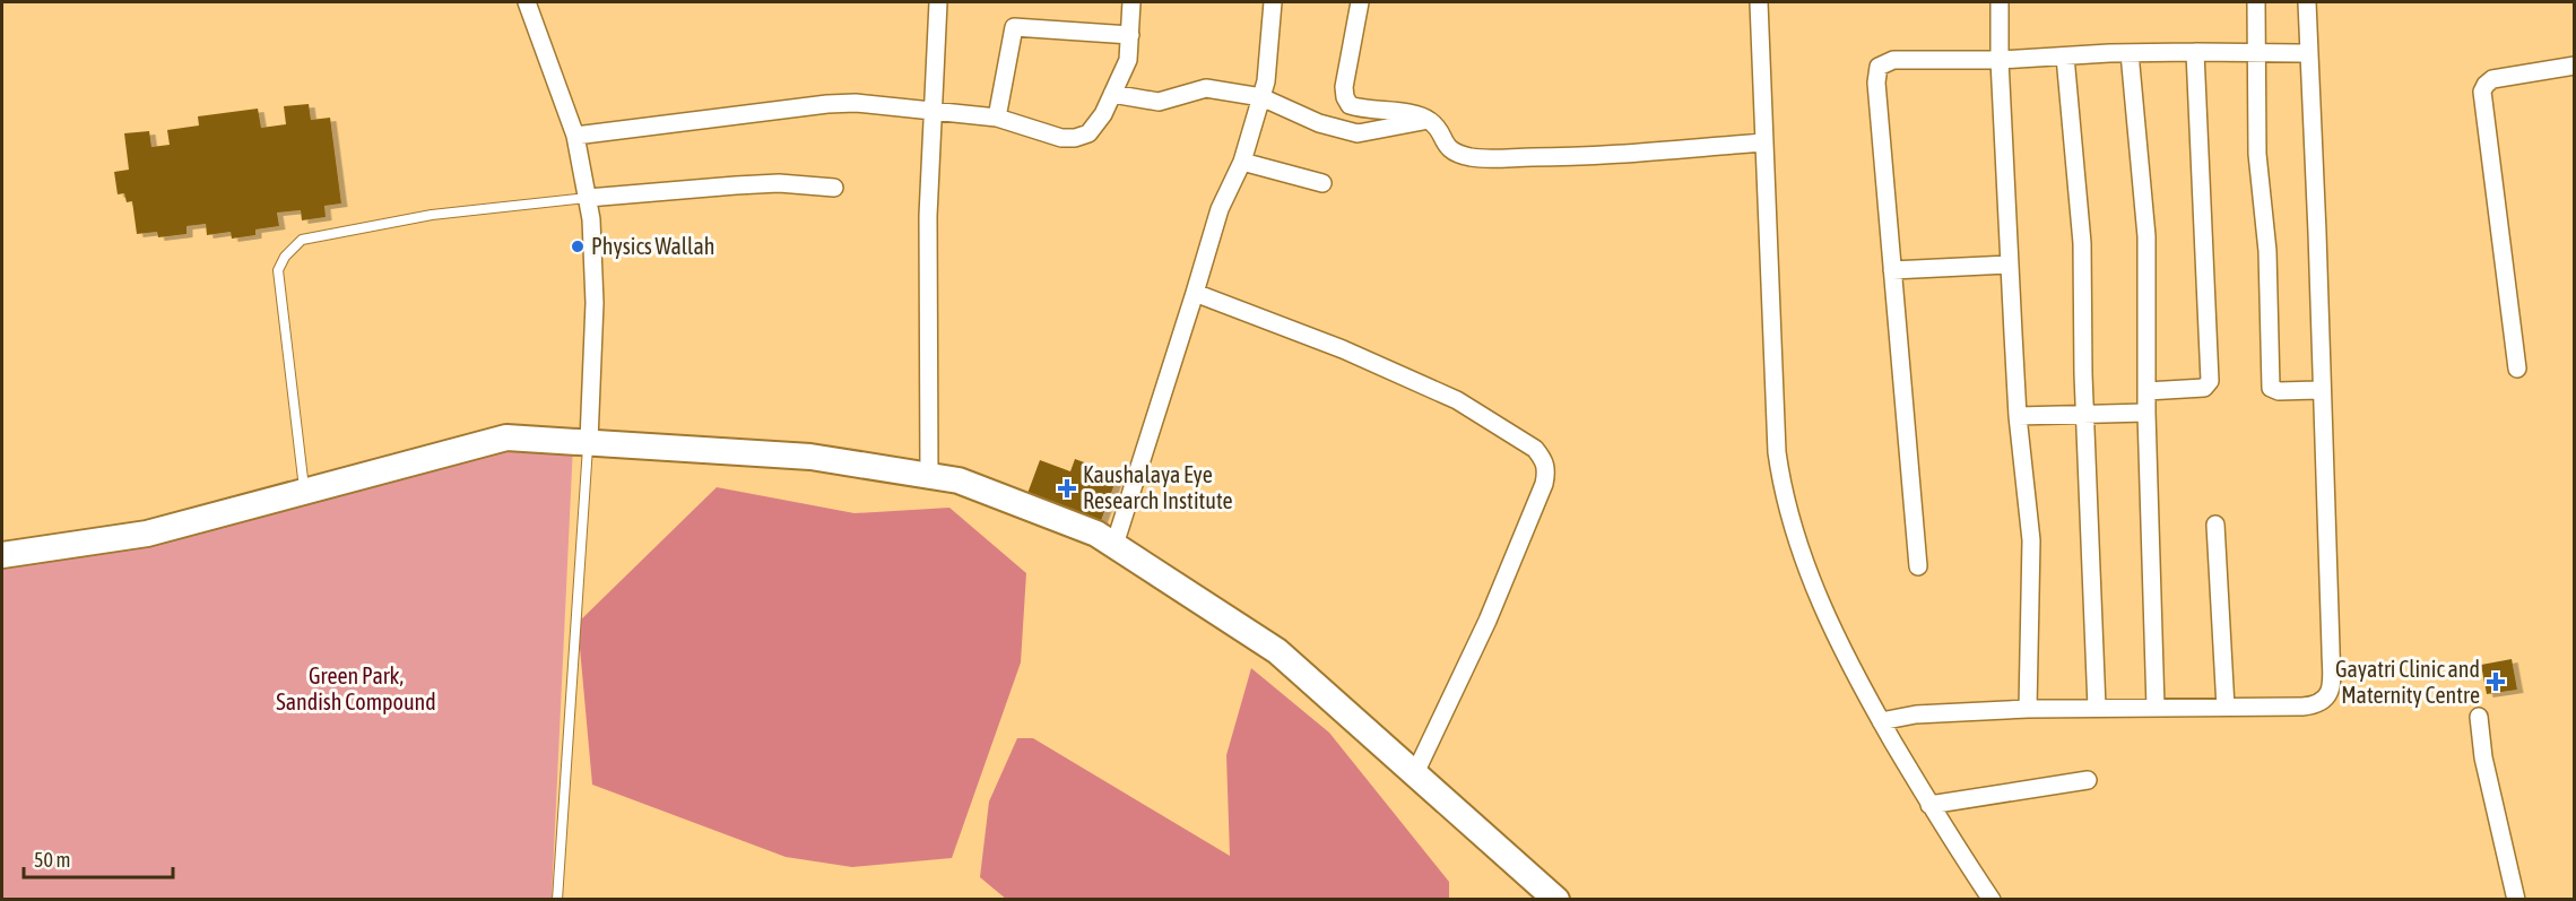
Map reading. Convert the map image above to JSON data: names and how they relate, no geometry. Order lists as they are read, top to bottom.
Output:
{
  "parks": ["Green Park, Sandish Compound"],
  "places": {
    "other": ["Physics Wallah"],
    "health": ["Kaushalaya Eye Research Institute", "Gayatri Clinic and Maternity Centre"]
  },
  "scale_bar": "50 m"
}
